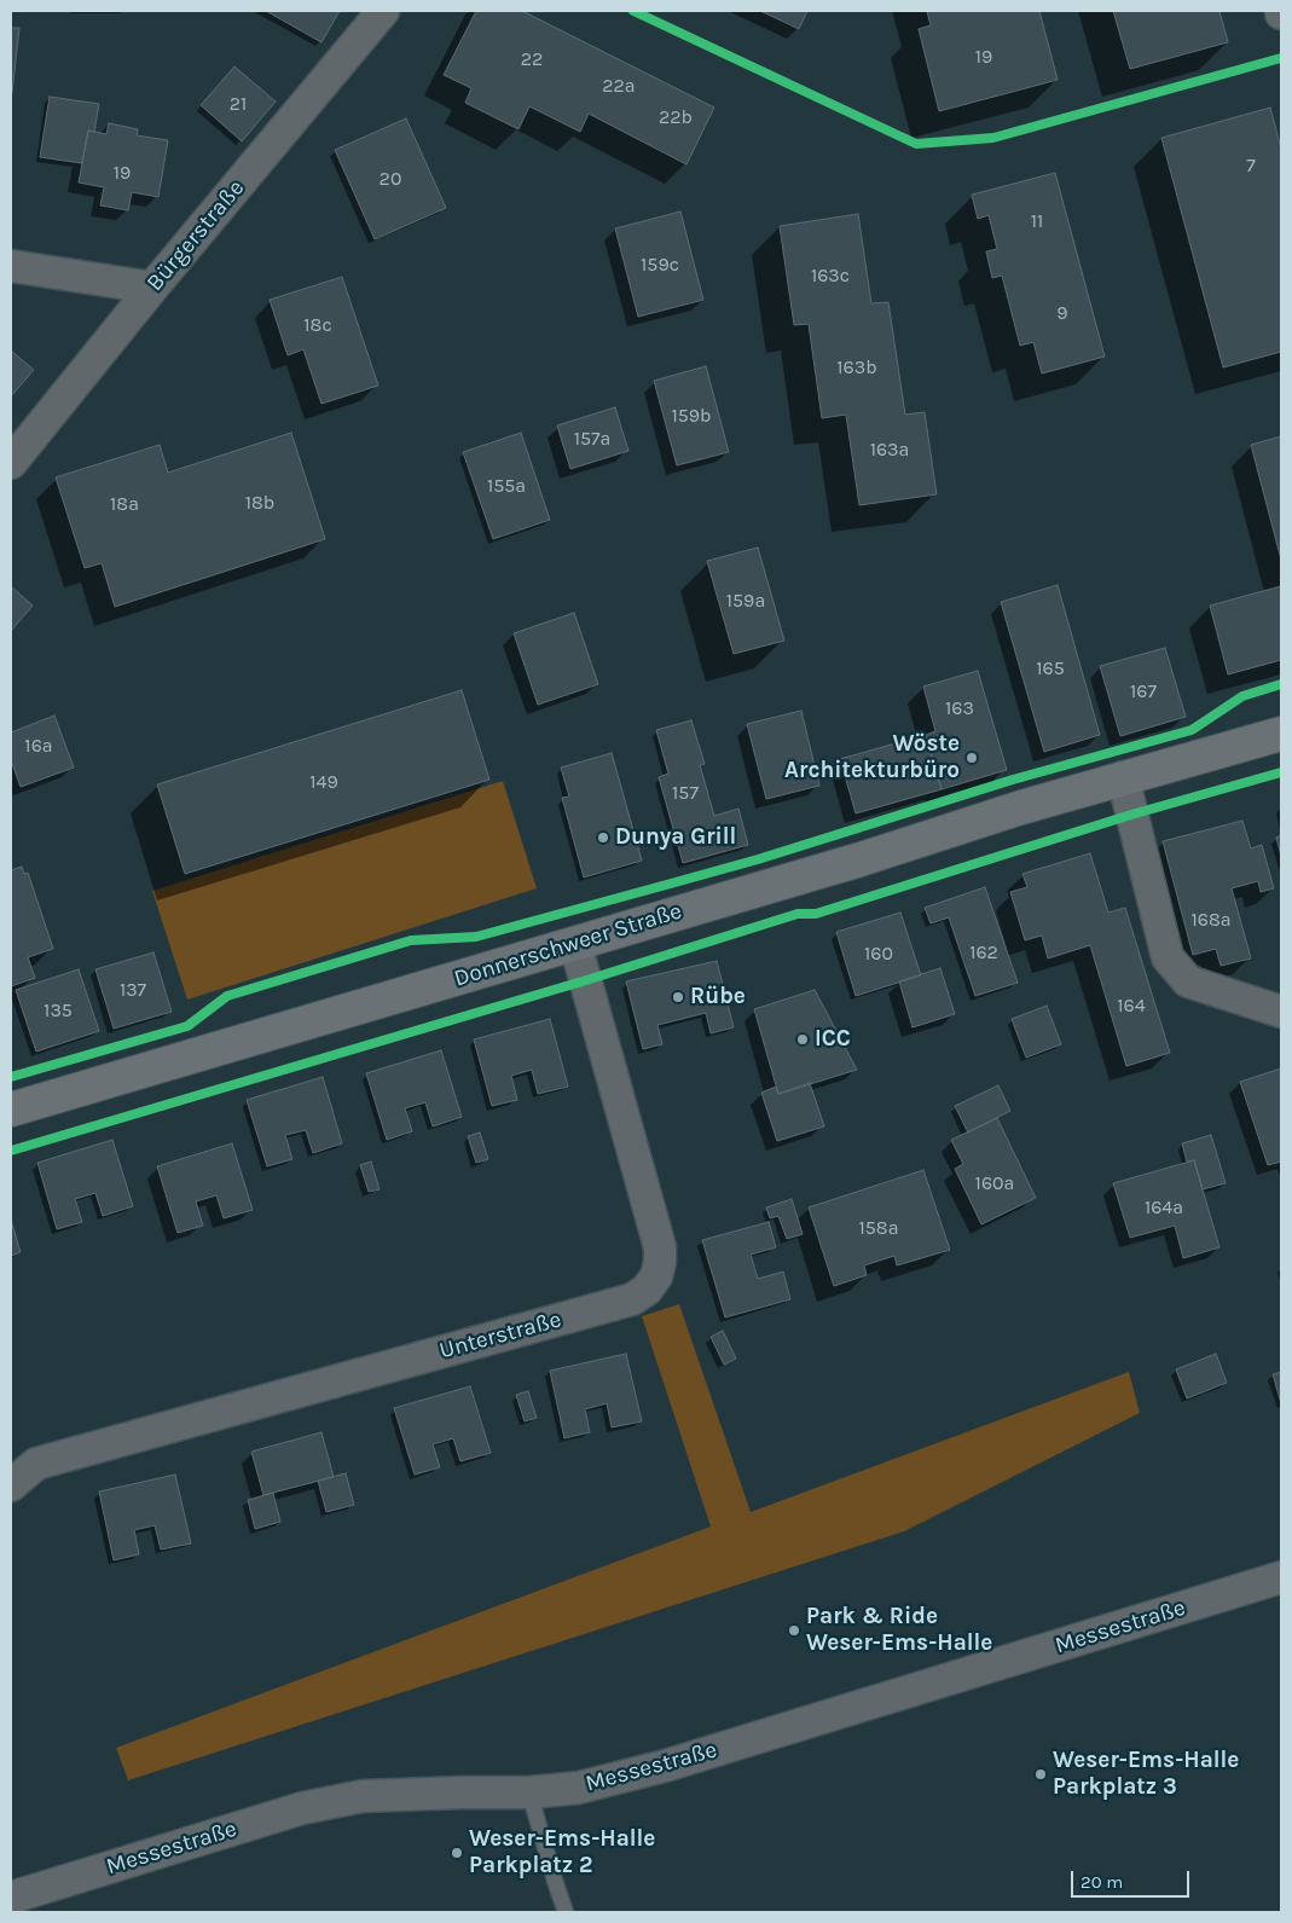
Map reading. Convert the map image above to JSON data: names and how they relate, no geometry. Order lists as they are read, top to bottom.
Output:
{
  "streets": {
    "main road": ["Donnerschweer Straße"],
    "street": ["Bürgerstraße", "Unterstraße", "Messestraße"]
  },
  "crossings": [
    ["Donnerschweer Straße", "Unterstraße"]
  ],
  "places": [
    "Wöste Architekturbüro",
    "Dunya Grill",
    "Rübe",
    "ICC",
    "Park & Ride Weser-Ems-Halle",
    "Weser-Ems-Halle Parkplatz 3",
    "Weser-Ems-Halle Parkplatz 2"
  ],
  "house_numbers": [
    "19",
    "22",
    "22a",
    "21",
    "22b",
    "7",
    "19",
    "20",
    "11",
    "159c",
    "163c",
    "9",
    "18c",
    "163b",
    "159b",
    "157a",
    "163a",
    "155a",
    "18b",
    "18a",
    "159a",
    "165",
    "167",
    "163",
    "16a",
    "149",
    "157",
    "168a",
    "162",
    "160",
    "137",
    "164",
    "135",
    "160a",
    "164a",
    "158a"
  ],
  "scale_bar": "20 m"
}
